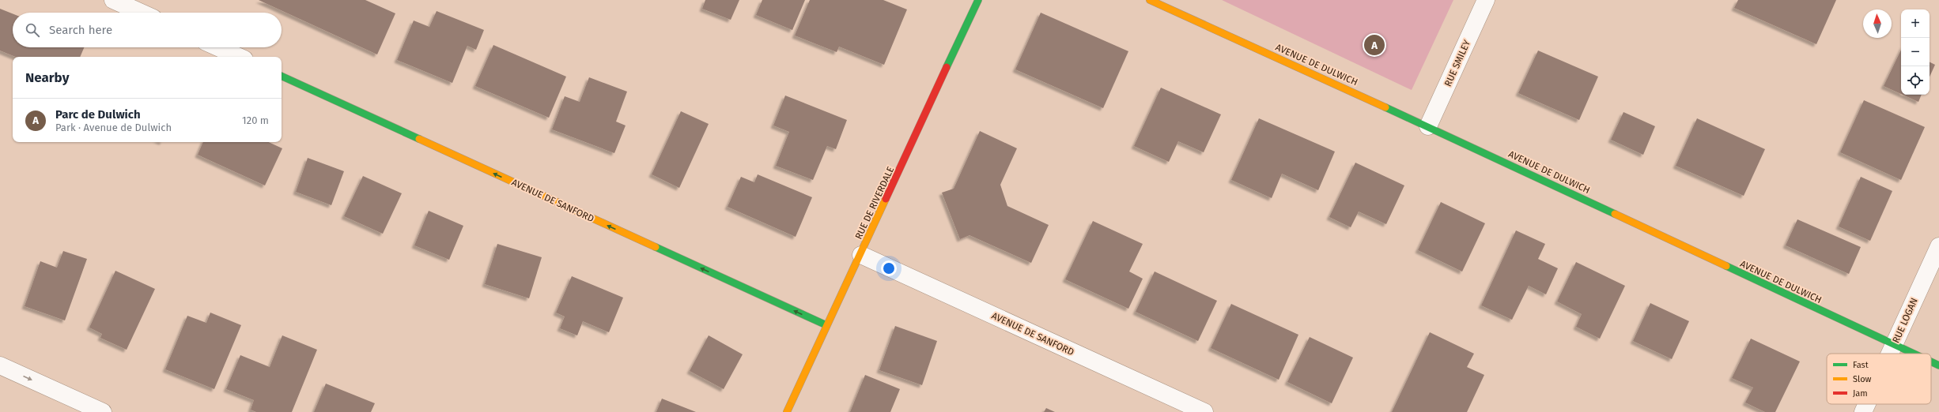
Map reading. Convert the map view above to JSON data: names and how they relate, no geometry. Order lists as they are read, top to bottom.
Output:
{
  "streets": {
    "street": [
      "RUE SMILEY",
      "AVENUE DE DULWICH",
      "AVENUE DE SANFORD",
      "RUE DE RIVERDALE",
      "RUE LOGAN"
    ]
  },
  "crossings": [
    ["RUE SMILEY", "AVENUE DE DULWICH"],
    ["AVENUE DE DULWICH", "RUE LOGAN"],
    ["AVENUE DE SANFORD", "RUE DE RIVERDALE"]
  ],
  "one_way": ["AVENUE DE SANFORD"],
  "legend": ["Fast", "Slow", "Jam"],
  "north": "top",
  "page": {
    "map_buttons": ["+", "−"],
    "search": "Search here",
    "pins": "A",
    "heading": "Nearby",
    "list": [
      {
        "mark": "A",
        "name": "Parc de Dulwich",
        "note": "Park · Avenue de Dulwich",
        "value": "120 m"
      }
    ]
  }
}
